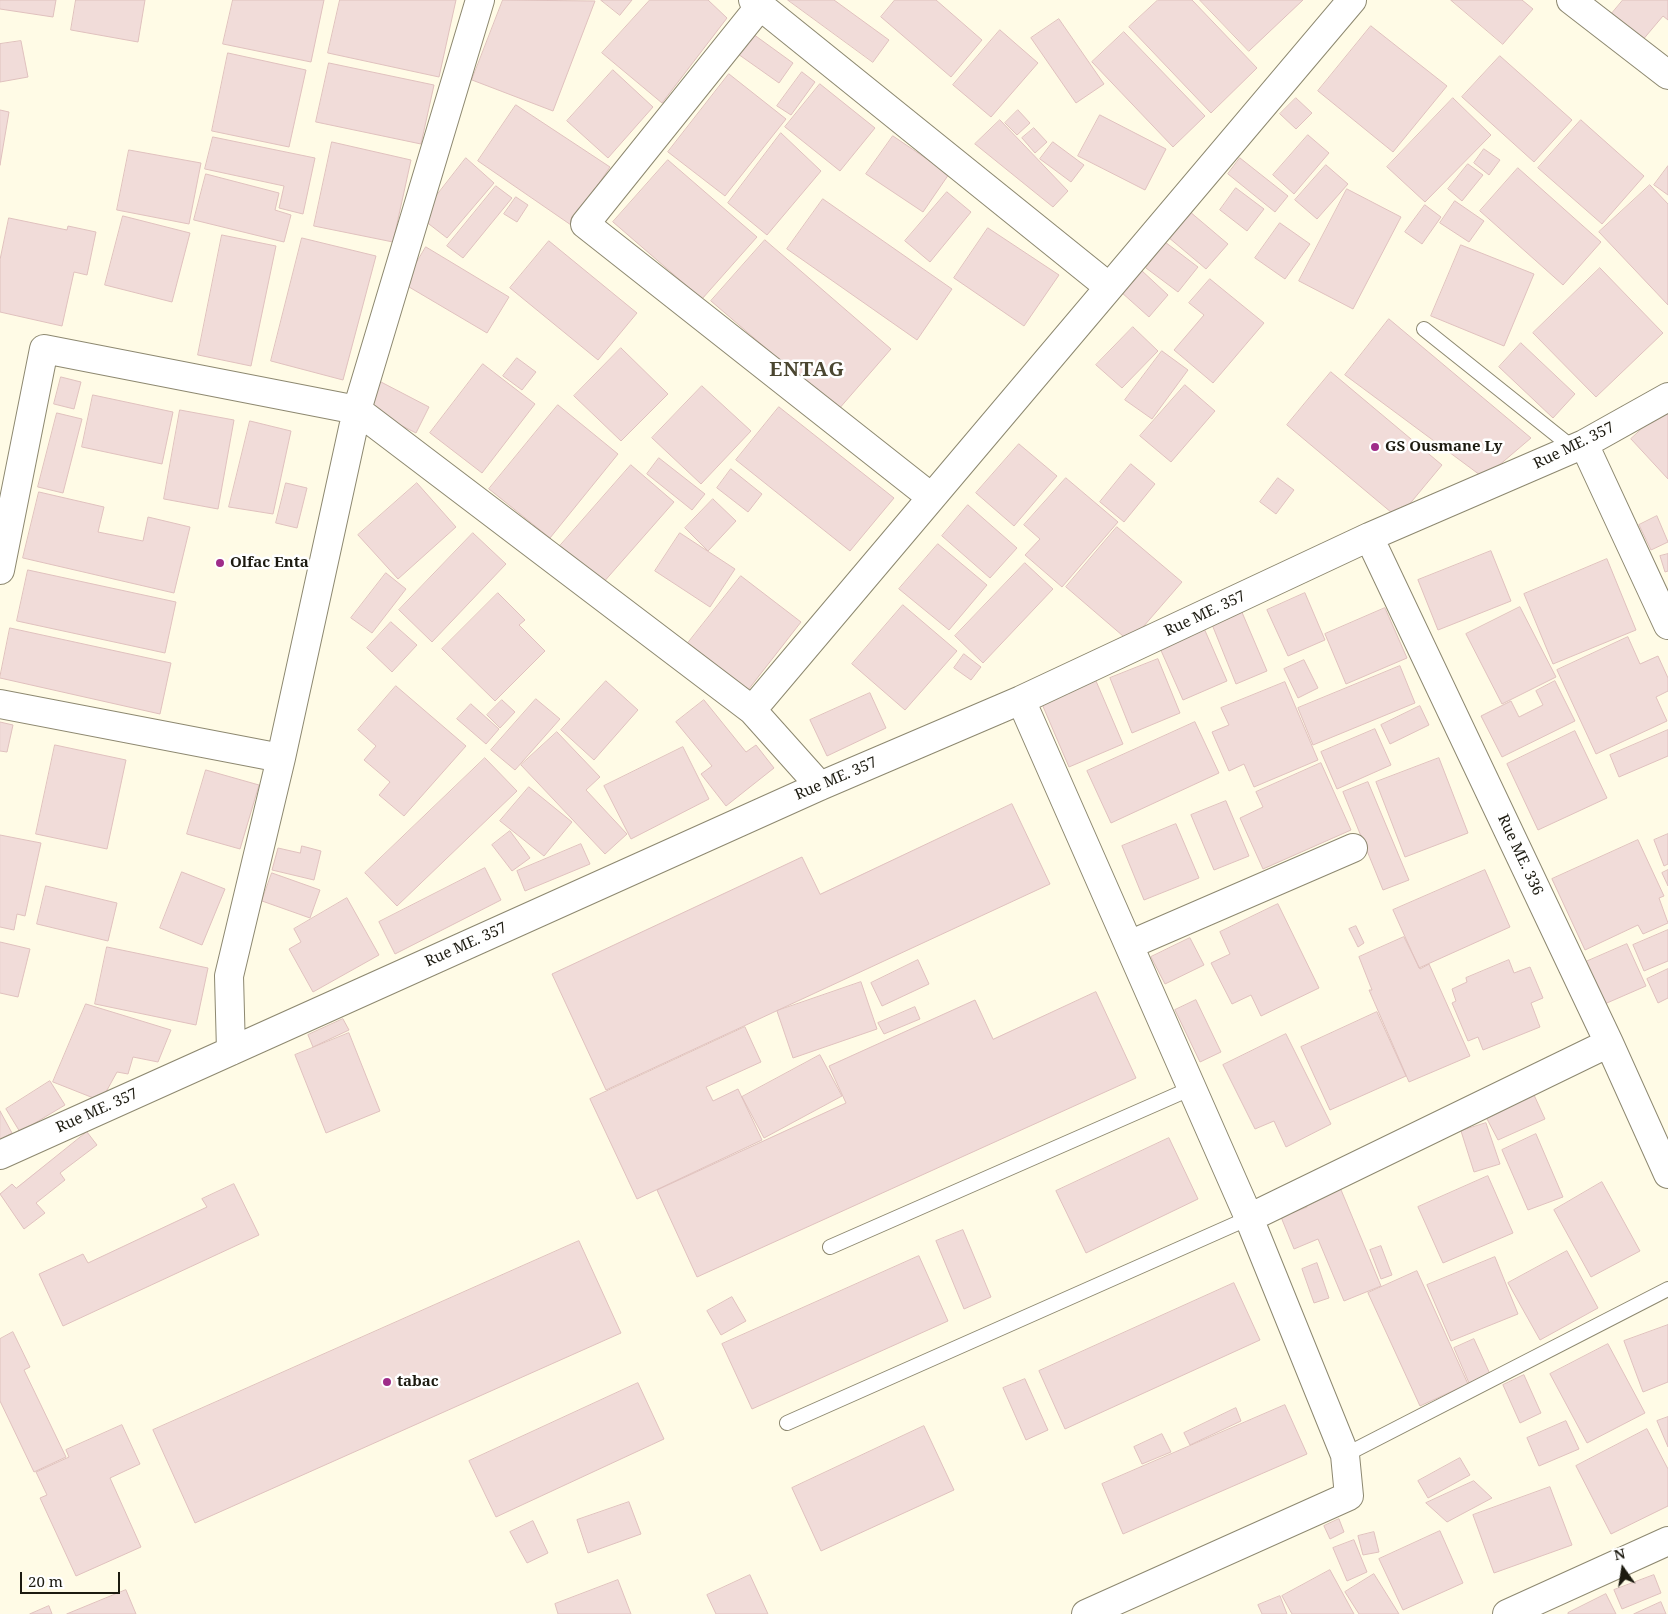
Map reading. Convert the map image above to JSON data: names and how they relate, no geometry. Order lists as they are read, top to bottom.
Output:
{
  "streets": {
    "street": ["Rue ME. 357", "Rue ME. 336"]
  },
  "crossings": [
    ["Rue ME. 357", "Rue ME. 336"]
  ],
  "districts": ["ENTAG"],
  "places": ["GS Ousmane Ly", "Olfac Enta", "tabac"],
  "scale_bar": "20 m",
  "north": "top"
}
